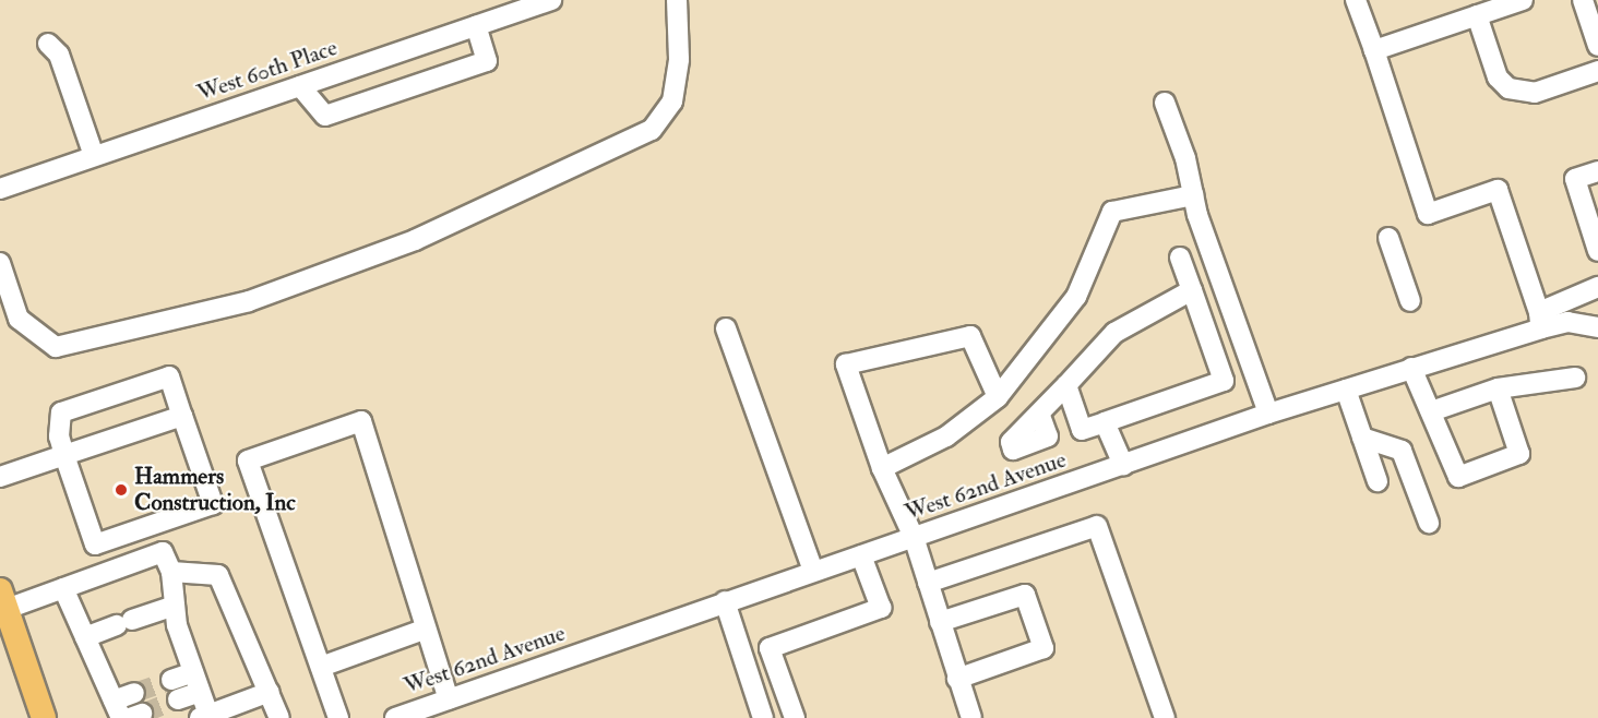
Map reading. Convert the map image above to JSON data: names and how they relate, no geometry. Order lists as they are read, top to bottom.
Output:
{
  "streets": {
    "street": ["West 60th Place", "West 62nd Avenue"]
  },
  "places": ["Hammers Construction, Inc"]
}
